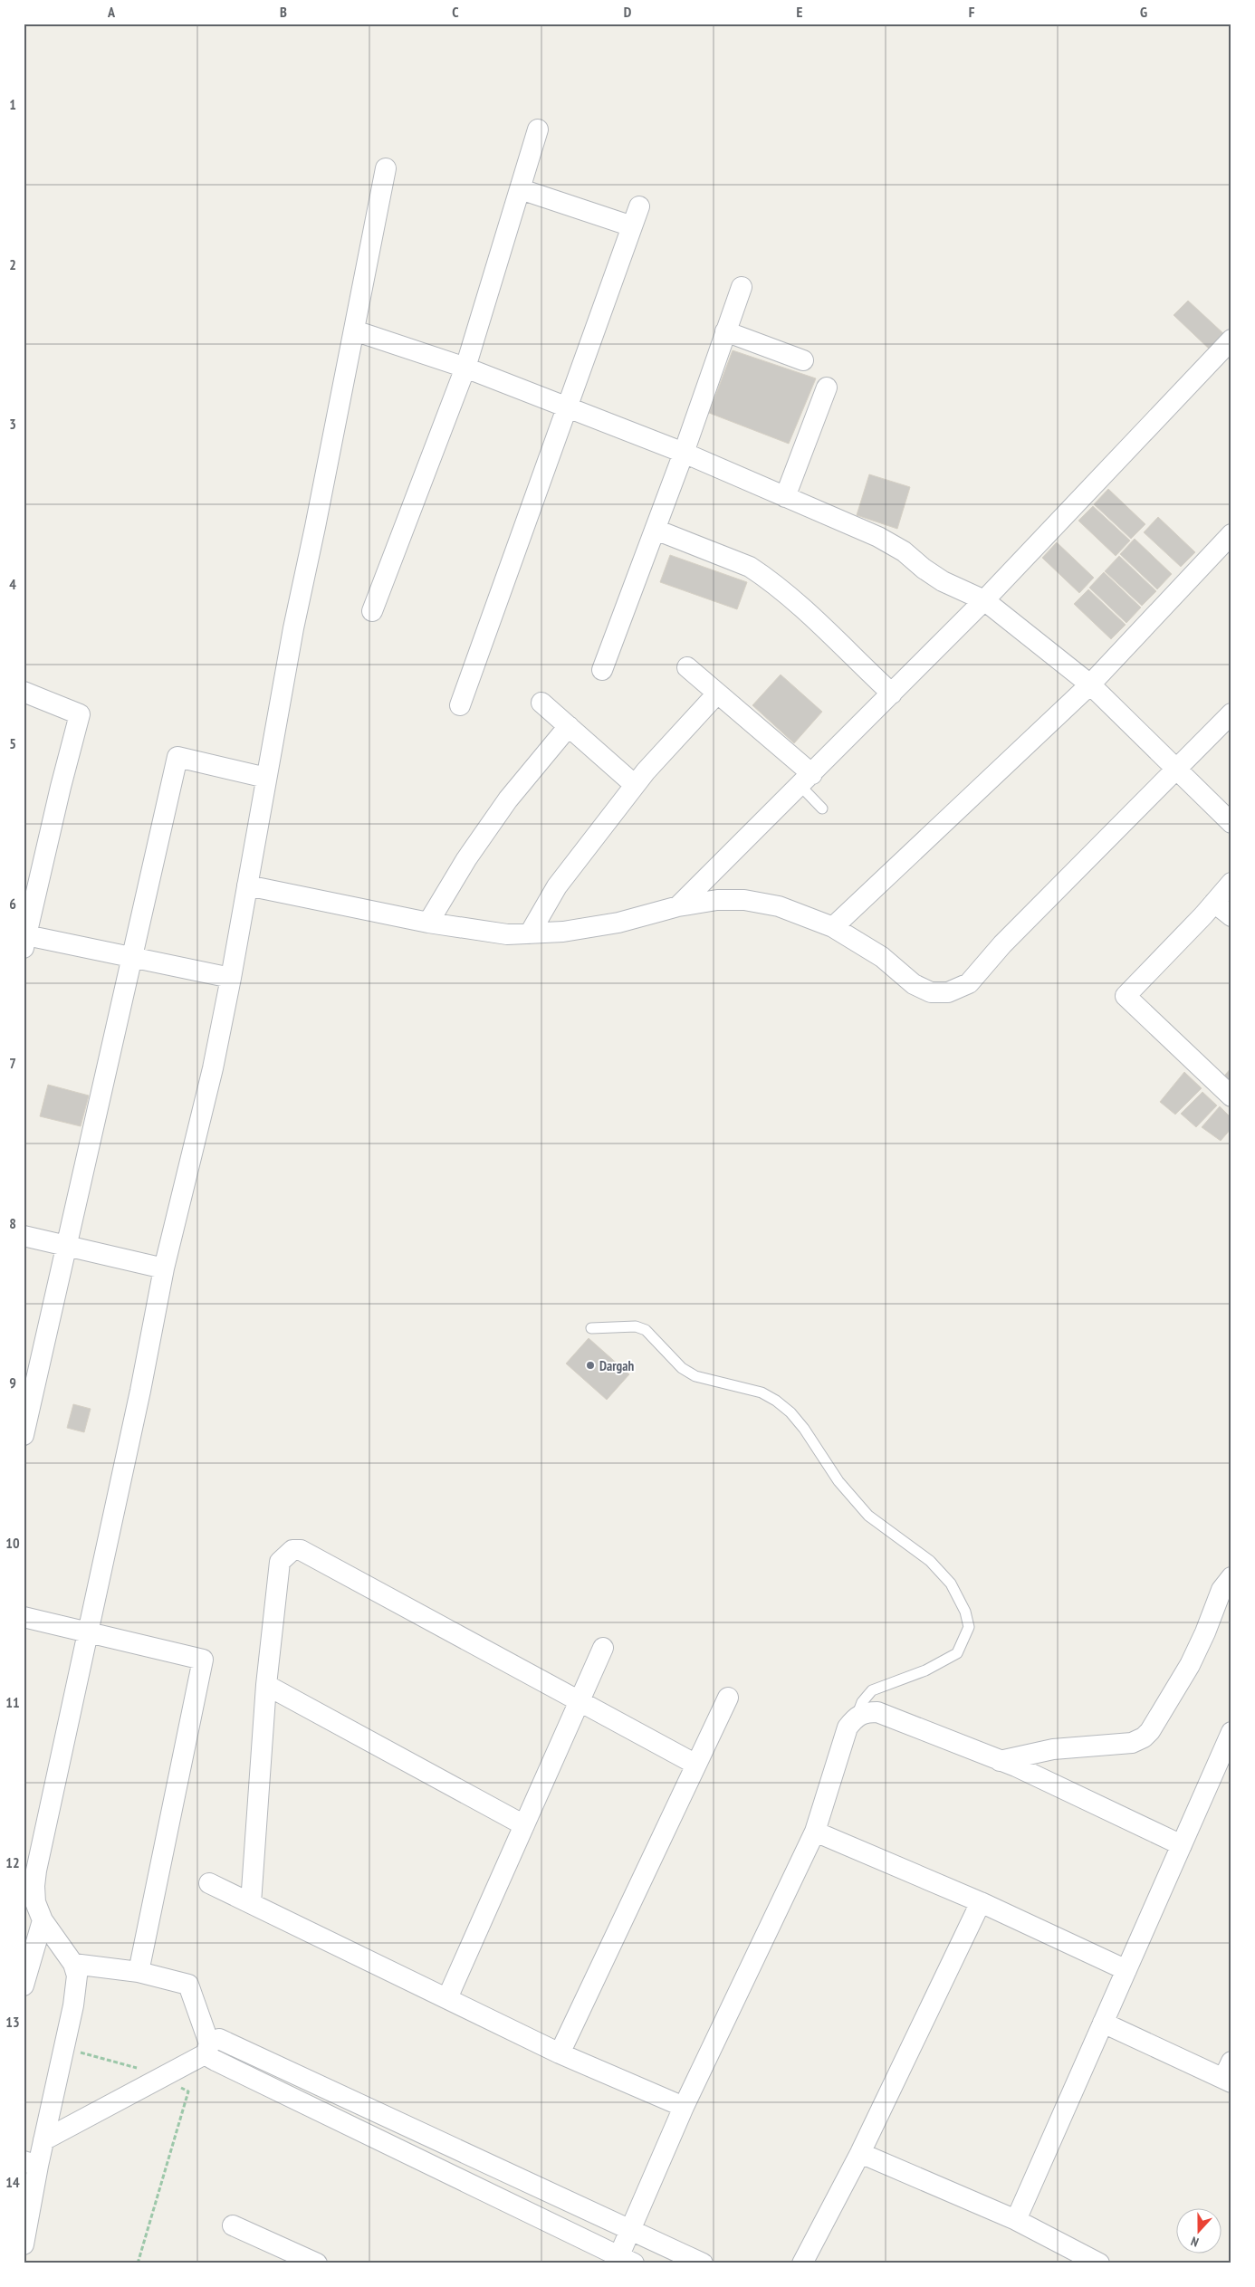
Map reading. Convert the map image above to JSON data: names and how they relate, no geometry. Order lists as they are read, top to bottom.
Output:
{
  "places": ["Dargah"],
  "north": "bottom",
  "grid": {
    "columns": [
      "A",
      "B",
      "C",
      "D",
      "E",
      "F",
      "G"
    ],
    "rows": [
      "1",
      "2",
      "3",
      "4",
      "5",
      "6",
      "7",
      "8",
      "9",
      "10",
      "11",
      "12",
      "13",
      "14"
    ]
  }
}
